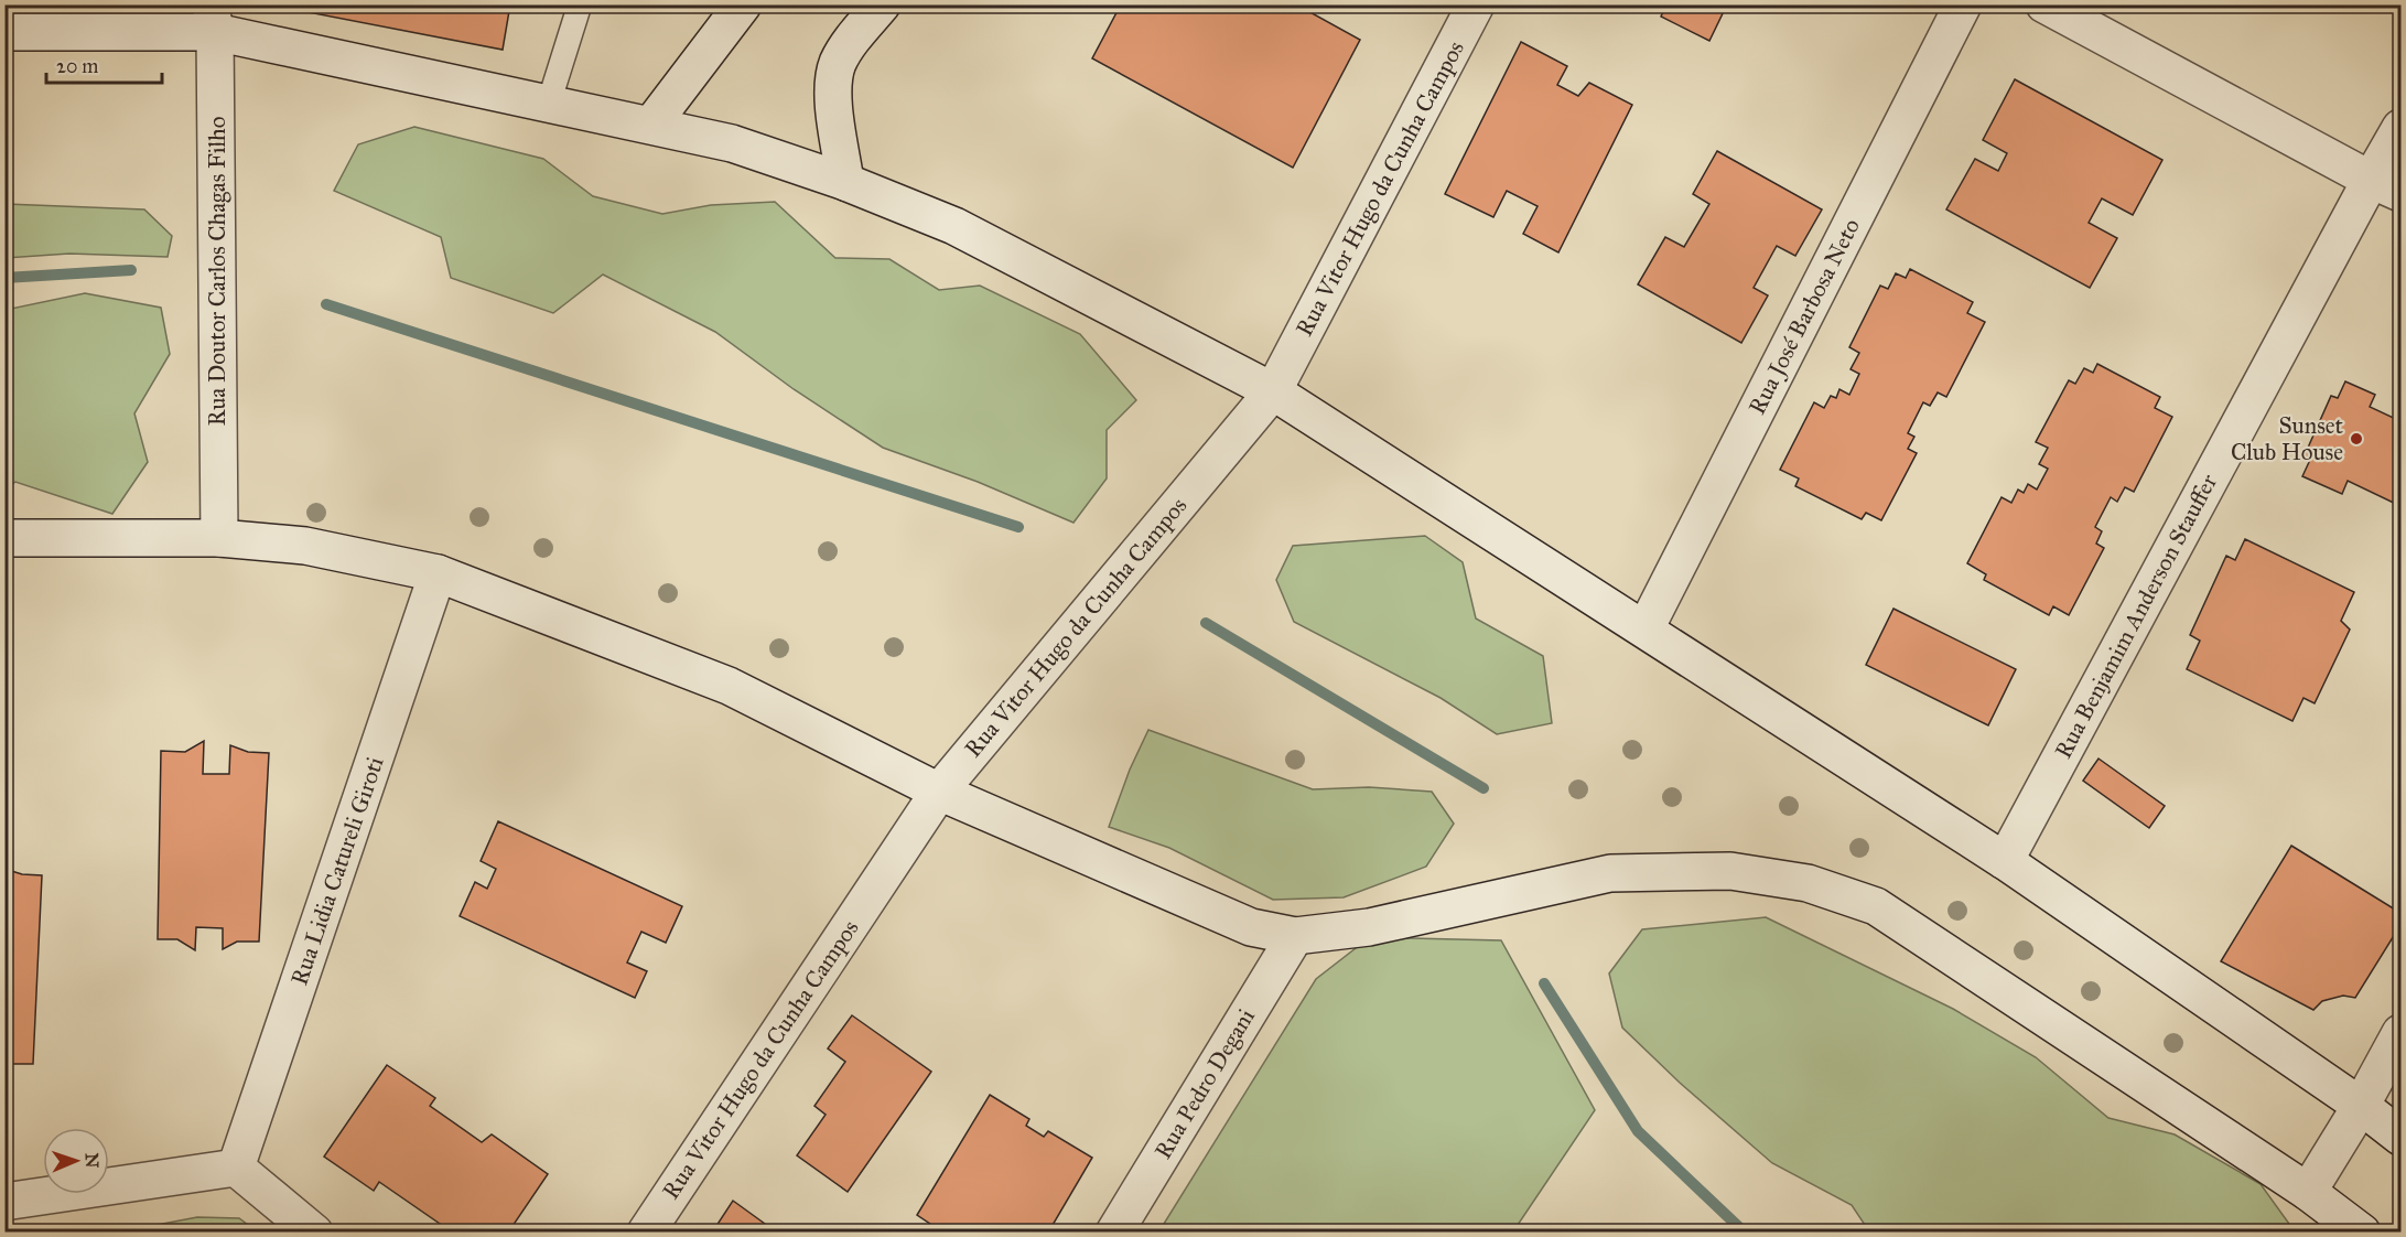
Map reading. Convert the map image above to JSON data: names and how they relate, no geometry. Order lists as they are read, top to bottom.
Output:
{
  "streets": {
    "main road": [
      "Rua Vitor Hugo da Cunha Campos",
      "Rua Doutor Carlos Chagas Filho",
      "Rua José Barbosa Neto",
      "Rua Benjamim Anderson Stauffer",
      "Rua Lidia Catureli Giroti",
      "Rua Pedro Degani"
    ]
  },
  "places": ["Sunset Club House"],
  "scale_bar": "20 m",
  "north": "right"
}
